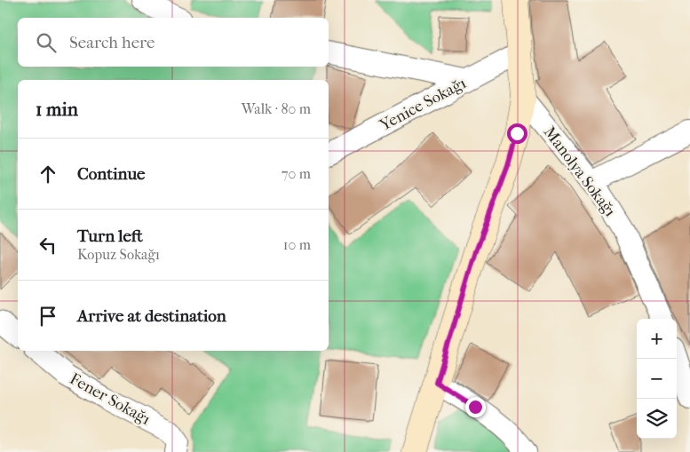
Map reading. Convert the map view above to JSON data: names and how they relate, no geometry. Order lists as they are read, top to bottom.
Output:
{
  "streets": {
    "street": ["Yenice Sokağı", "Manolya Sokağı", "Fener Sokağı"]
  },
  "page": {
    "search": "Search here",
    "heading": ["1 min", "Walk · 80 m"],
    "list": [
      ["Continue", "70 m"],
      ["Turn left", "Kopuz Sokağı", "10 m"],
      "Arrive at destination"
    ],
    "map_buttons": ["+", "−"]
  }
}
